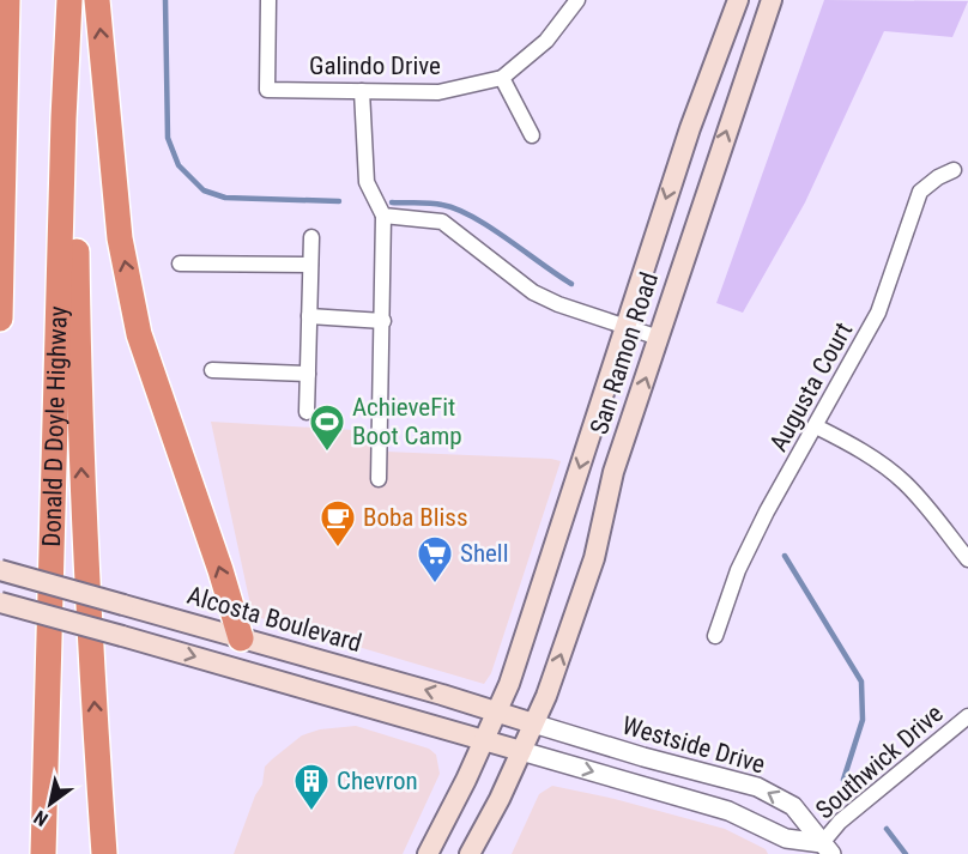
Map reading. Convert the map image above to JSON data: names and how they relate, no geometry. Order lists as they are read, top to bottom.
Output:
{
  "streets": {
    "highway": ["Donald D Doyle Highway"],
    "main road": ["San Ramon Road", "Alcosta Boulevard"],
    "street": [
      "Galindo Drive",
      "Augusta Court",
      "Westside Drive",
      "Southwick Drive"
    ]
  },
  "crossings": [
    ["San Ramon Road", "Alcosta Boulevard"],
    ["San Ramon Road", "Westside Drive"],
    ["Alcosta Boulevard", "Westside Drive"],
    ["Westside Drive", "Southwick Drive"]
  ],
  "places": {
    "sports": ["AchieveFit Boot Camp"],
    "cafe": ["Boba Bliss"],
    "supermarket": ["Shell"],
    "building": ["Chevron"]
  },
  "north": "bottom left"
}
